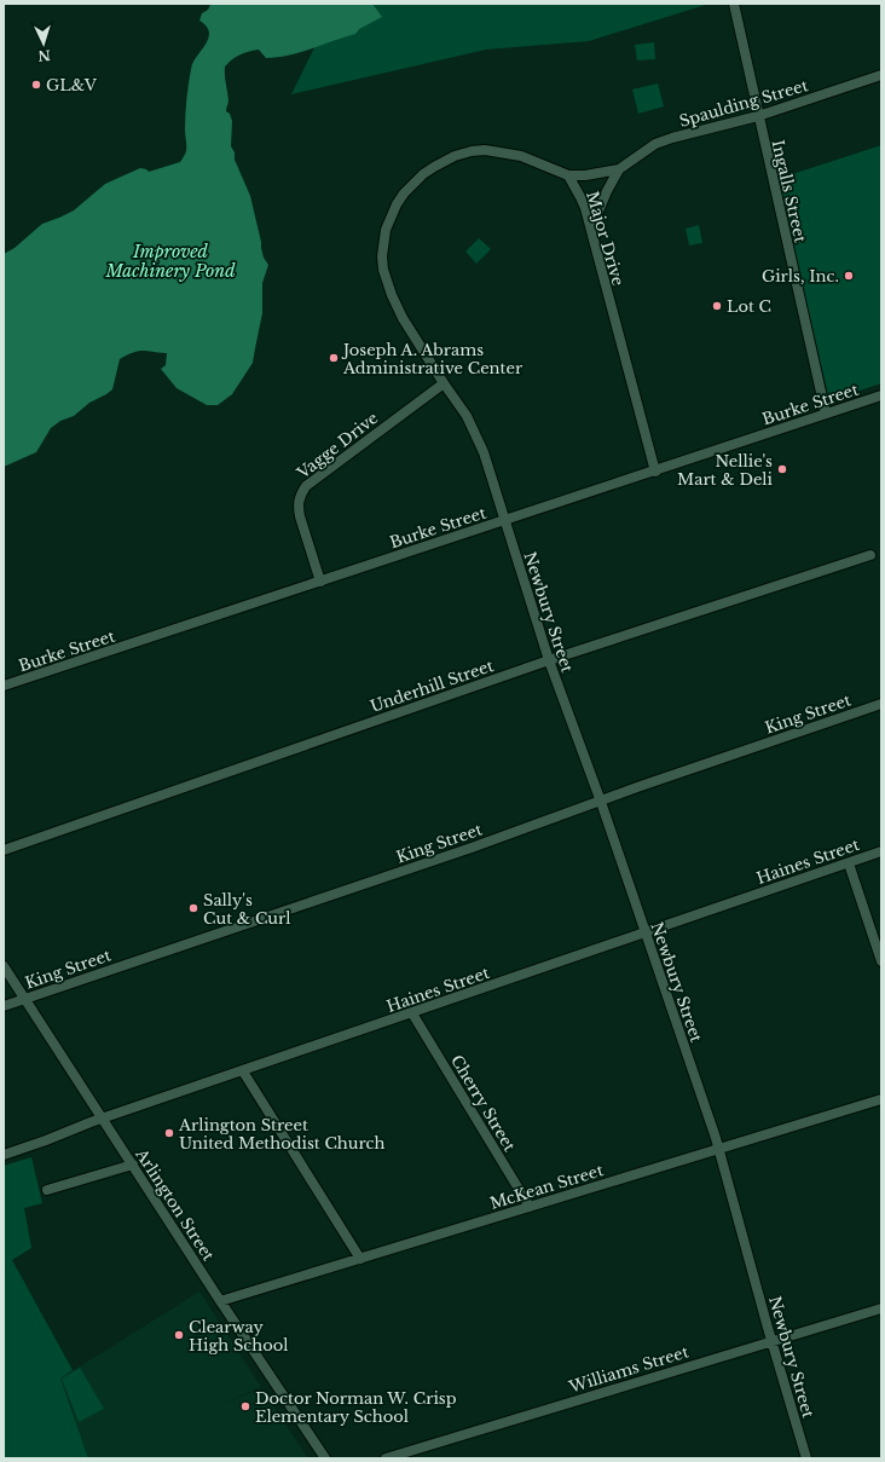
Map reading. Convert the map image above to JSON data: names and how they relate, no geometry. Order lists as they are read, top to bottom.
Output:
{
  "streets": {
    "street": [
      "Spaulding Street",
      "Ingalls Street",
      "Major Drive",
      "Burke Street",
      "Vagge Drive",
      "Newbury Street",
      "Underhill Street",
      "King Street",
      "Haines Street",
      "Cherry Street",
      "McKean Street",
      "Arlington Street",
      "Williams Street"
    ]
  },
  "crossings": [
    ["Spaulding Street", "Ingalls Street"],
    ["Spaulding Street", "Major Drive"],
    ["Ingalls Street", "Burke Street"],
    ["Major Drive", "Burke Street"],
    ["Burke Street", "Vagge Drive"],
    ["Burke Street", "Newbury Street"],
    ["Newbury Street", "Underhill Street"],
    ["Newbury Street", "King Street"],
    ["Newbury Street", "Haines Street"],
    ["Newbury Street", "McKean Street"],
    ["Newbury Street", "Williams Street"],
    ["King Street", "Arlington Street"],
    ["Haines Street", "Cherry Street"],
    ["Haines Street", "Arlington Street"],
    ["Cherry Street", "McKean Street"],
    ["McKean Street", "Arlington Street"]
  ],
  "water": ["Improved Machinery Pond"],
  "places": [
    "GL&V",
    "Girls, Inc.",
    "Lot C",
    "Joseph A. Abrams Administrative Center",
    "Nellie's Mart & Deli",
    "Sally's Cut & Curl",
    "Arlington Street United Methodist Church",
    "Clearway High School",
    "Doctor Norman W. Crisp Elementary School"
  ],
  "north": "bottom"
}
